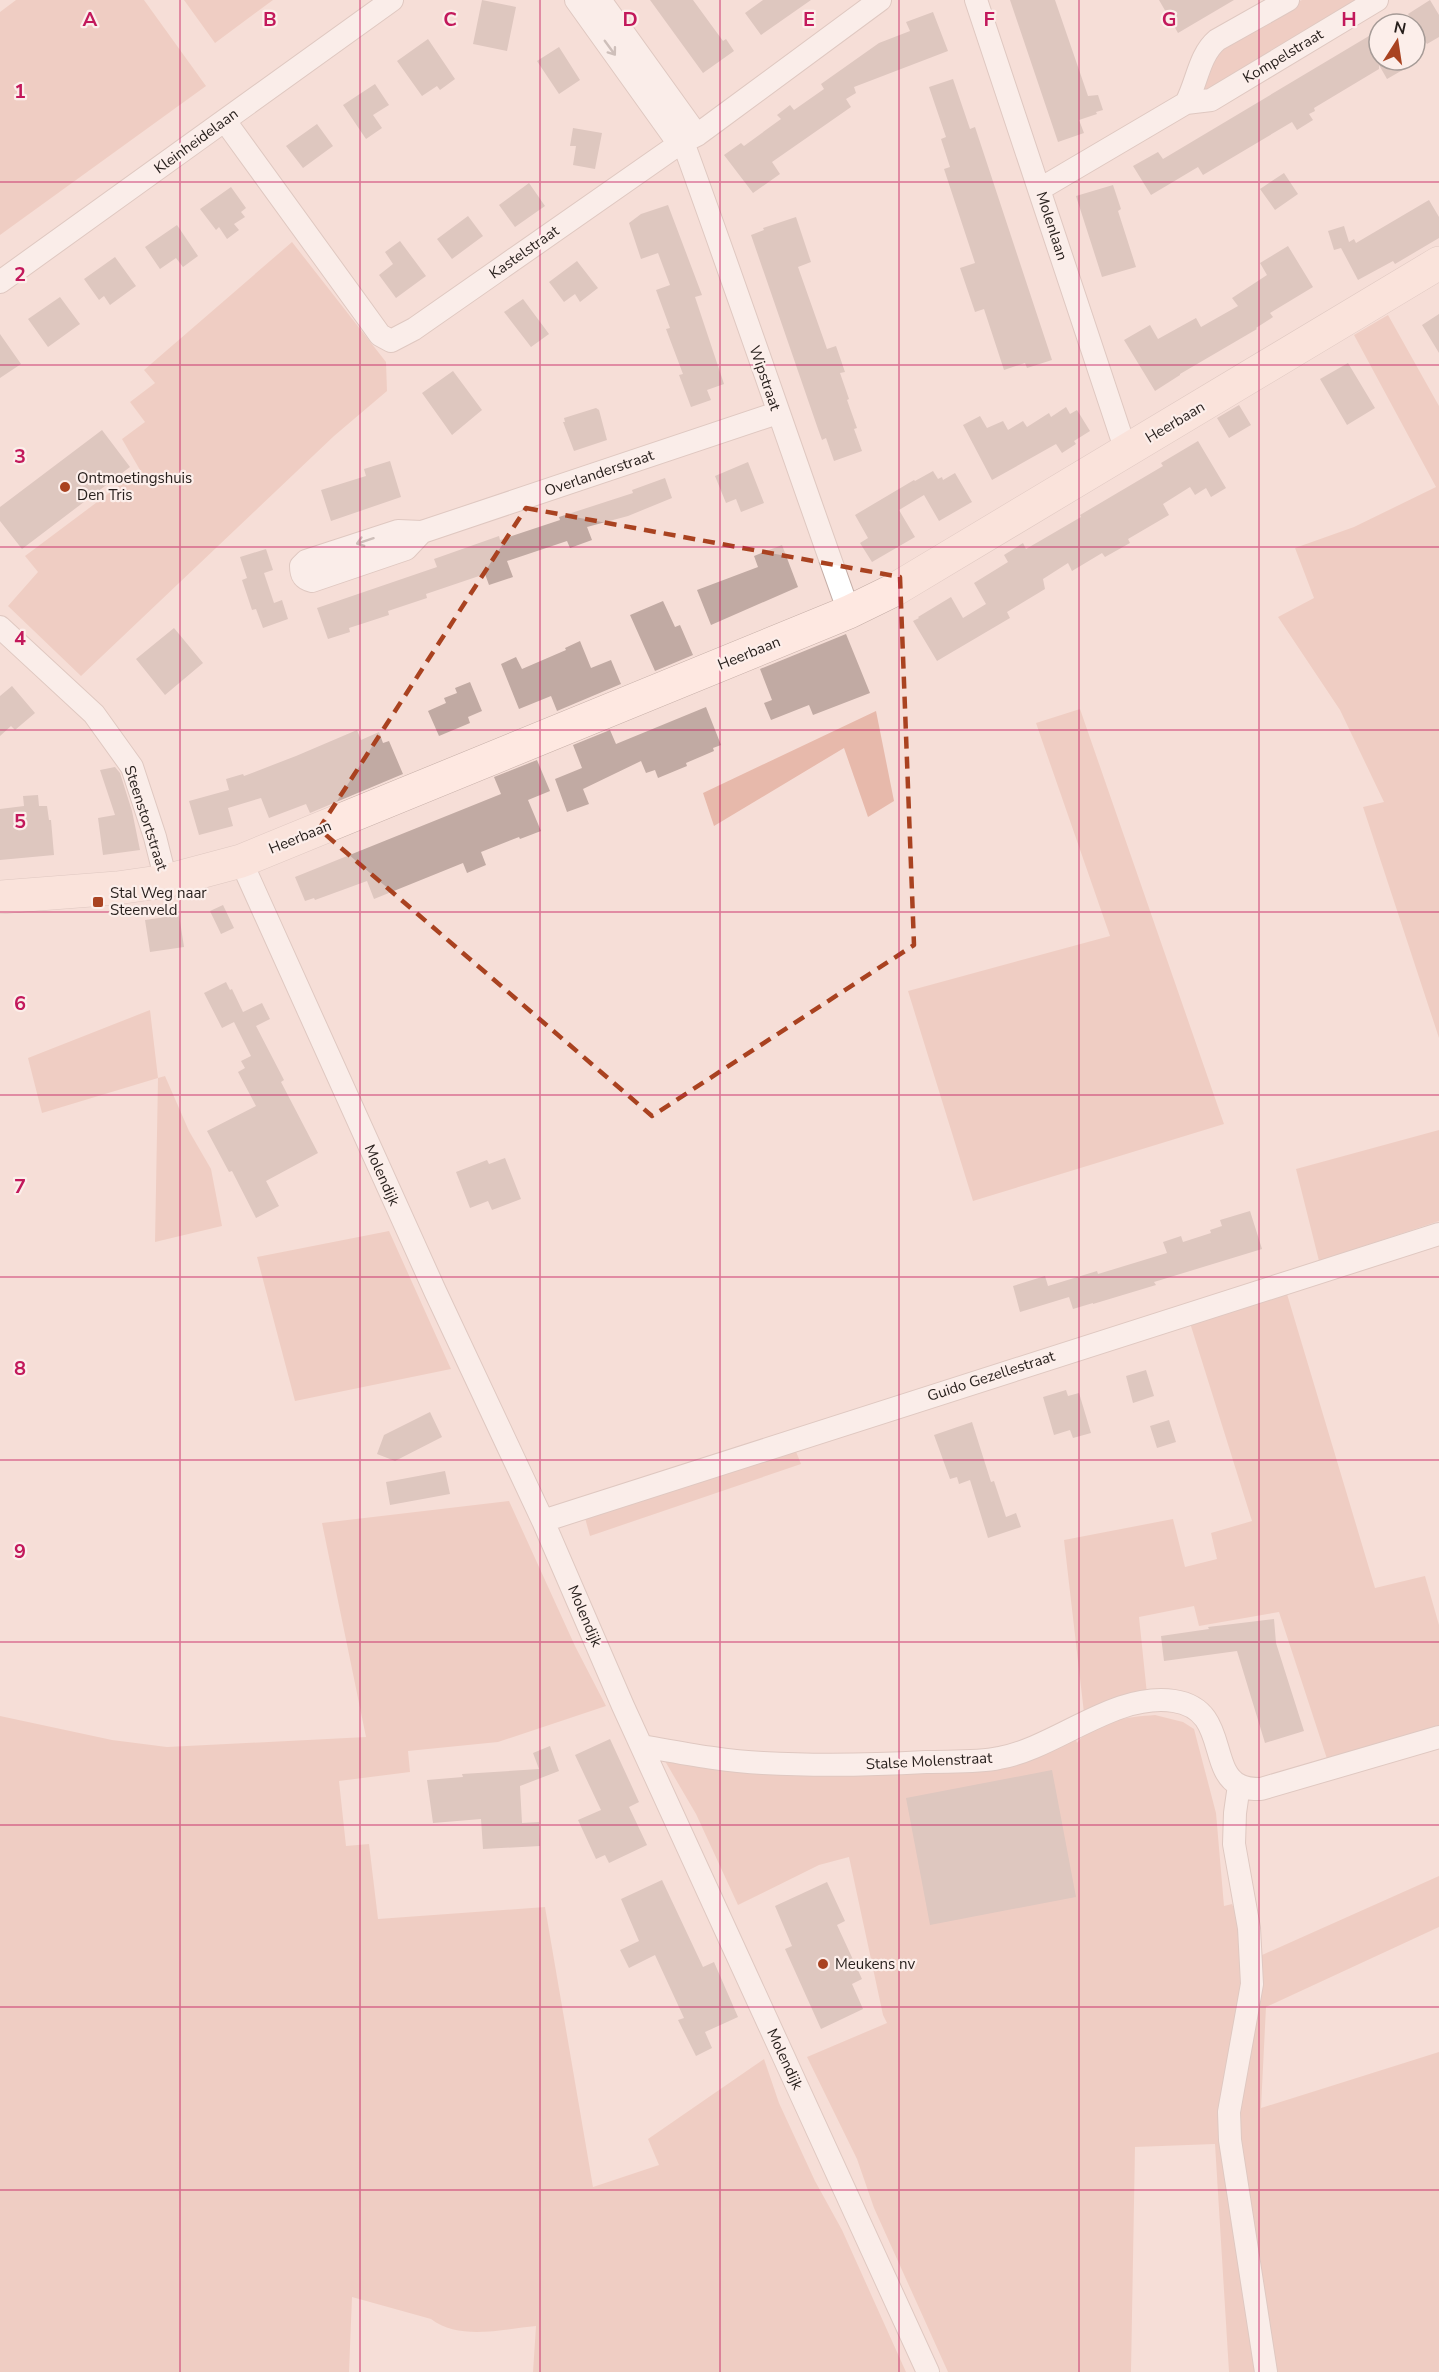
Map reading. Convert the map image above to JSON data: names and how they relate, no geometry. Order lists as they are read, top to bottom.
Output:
{
  "streets": {
    "street": [
      "Kompelstraat",
      "Kleinheidelaan",
      "Molenlaan",
      "Kastelstraat",
      "Wipstraat",
      "Heerbaan",
      "Overlanderstraat",
      "Steenstortstraat",
      "Molendijk",
      "Guido Gezellestraat",
      "Stalse Molenstraat"
    ]
  },
  "crossings": [
    ["Kompelstraat", "Molenlaan"],
    ["Kleinheidelaan", "Kastelstraat"],
    ["Molenlaan", "Heerbaan"],
    ["Kastelstraat", "Wipstraat"],
    ["Wipstraat", "Heerbaan"],
    ["Wipstraat", "Overlanderstraat"],
    ["Heerbaan", "Steenstortstraat"],
    ["Heerbaan", "Molendijk"],
    ["Molendijk", "Guido Gezellestraat"],
    ["Molendijk", "Stalse Molenstraat"]
  ],
  "places": {
    "other": ["Ontmoetingshuis Den Tris", "Meukens nv"],
    "transit": ["Stal Weg naar Steenveld"]
  },
  "north": "top",
  "grid": {
    "columns": [
      "A",
      "B",
      "C",
      "D",
      "E",
      "F",
      "G",
      "H"
    ],
    "rows": [
      "1",
      "2",
      "3",
      "4",
      "5",
      "6",
      "7",
      "8",
      "9"
    ]
  }
}
